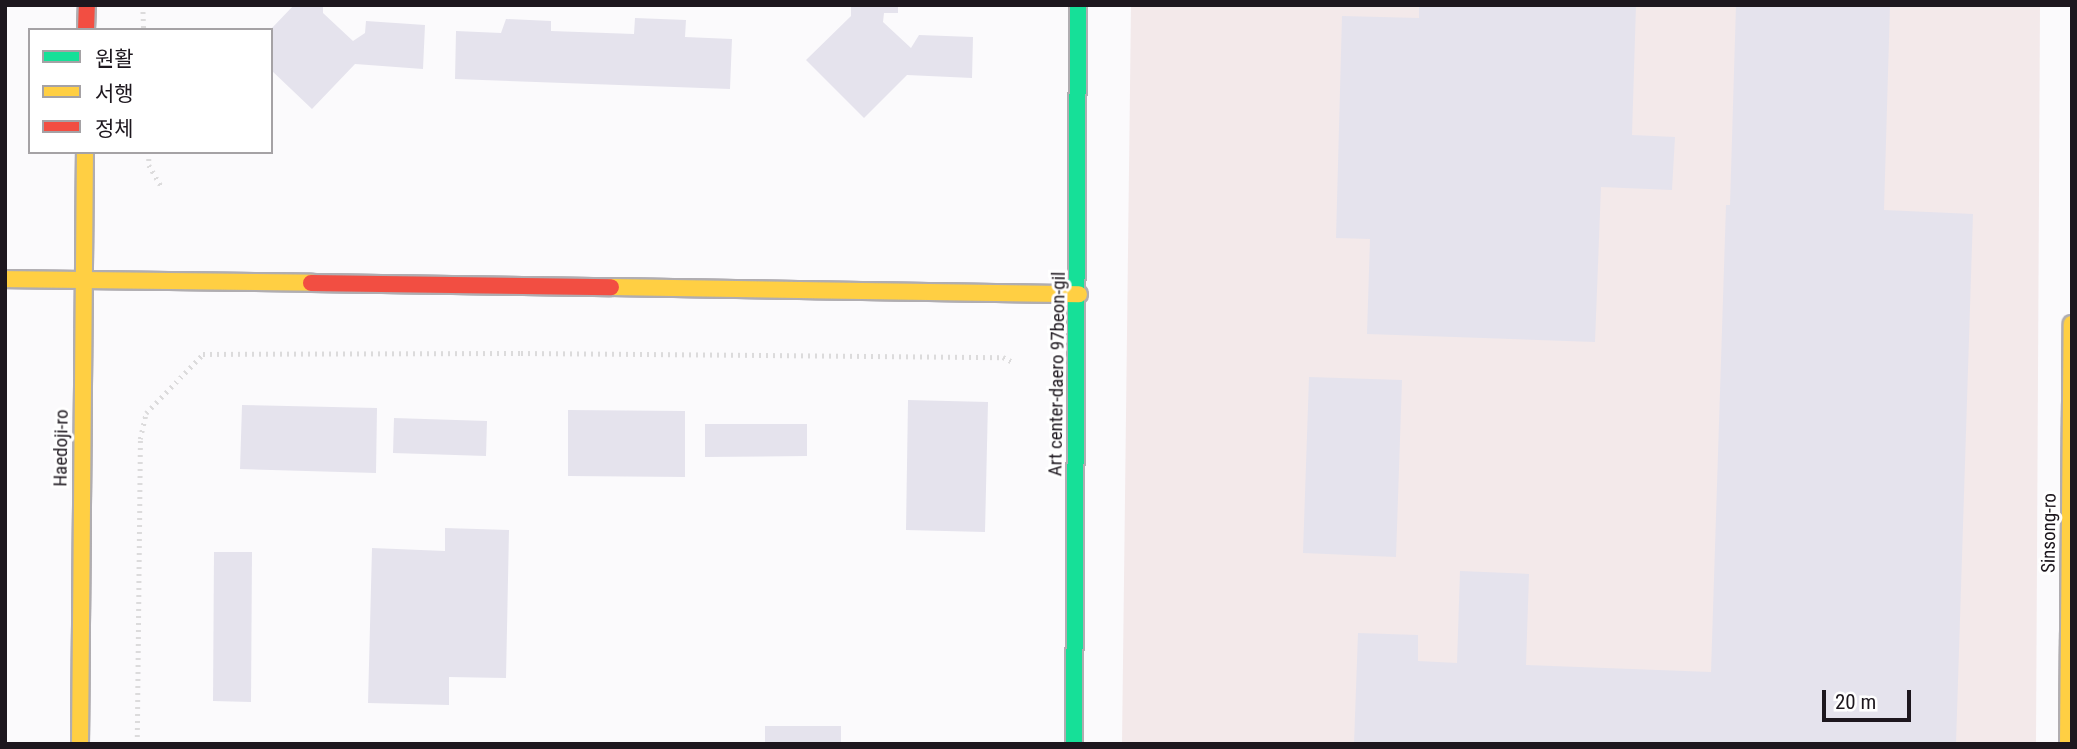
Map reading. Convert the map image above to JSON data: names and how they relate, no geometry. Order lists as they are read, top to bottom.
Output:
{
  "streets": {
    "street": ["Art center-daero 97beon-gil", "Haedoji-ro", "Sinsong-ro"]
  },
  "legend": ["원활", "서행", "정체"],
  "scale_bar": "20 m"
}
